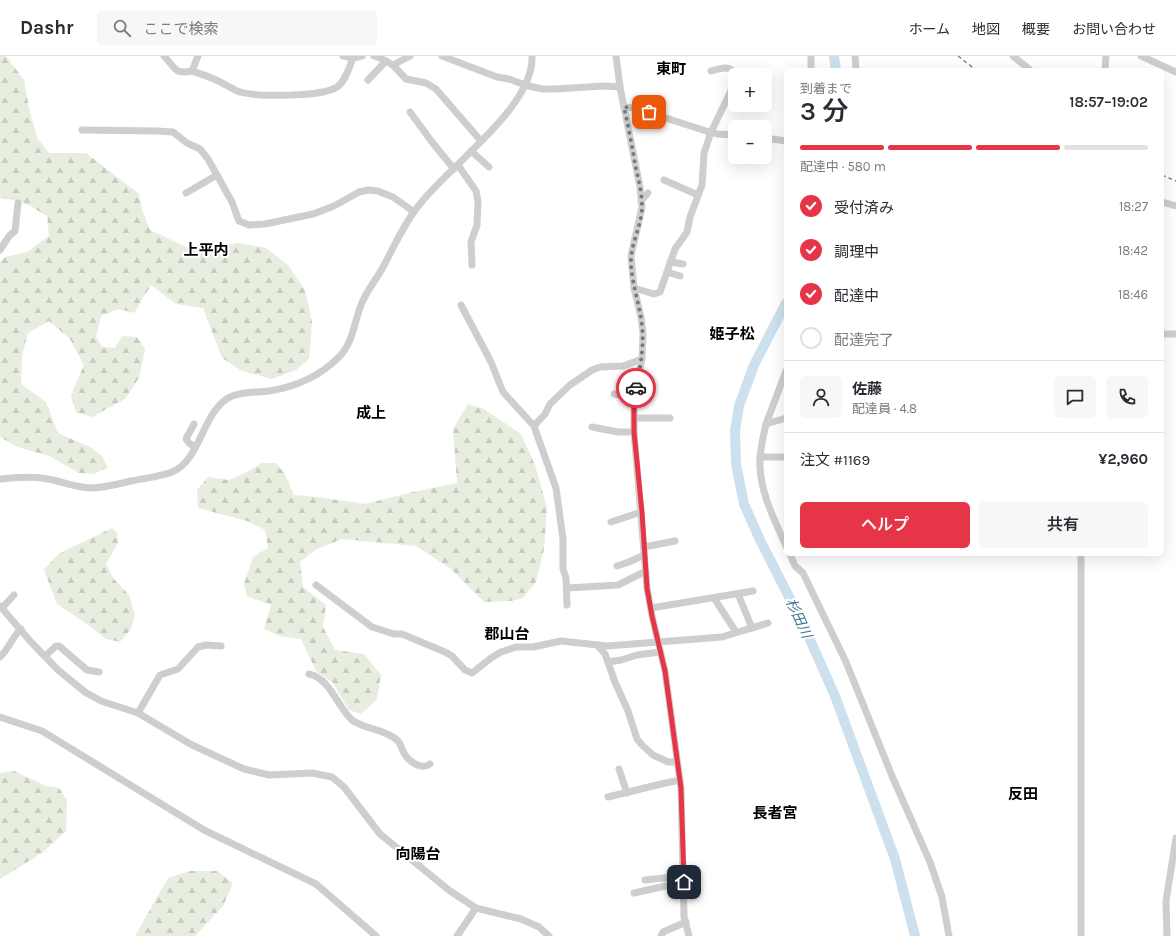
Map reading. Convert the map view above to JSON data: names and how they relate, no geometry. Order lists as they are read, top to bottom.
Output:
{
  "districts": [
    "東町",
    "上平内",
    "姫子松",
    "成上",
    "郡山台",
    "反田",
    "長者宮",
    "向陽台"
  ],
  "water": ["杉田川"],
  "page": {
    "header": "Dashr",
    "search": "ここで検索",
    "nav": [
      "ホーム",
      "地図",
      "概要",
      "お問い合わせ"
    ],
    "map_buttons": ["+", "−"],
    "heading": ["3 分", "到着まで", "18:57–19:02"],
    "panel": [
      "佐藤",
      "配達員 · 4.8",
      "注文 #1169",
      "¥2,960"
    ],
    "bar": "配達中 · 580 m",
    "list": [
      ["受付済み", "18:27"],
      ["調理中", "18:42"],
      ["配達中", "18:46"],
      "配達完了"
    ],
    "buttons": ["ヘルプ", "共有"]
  }
}
